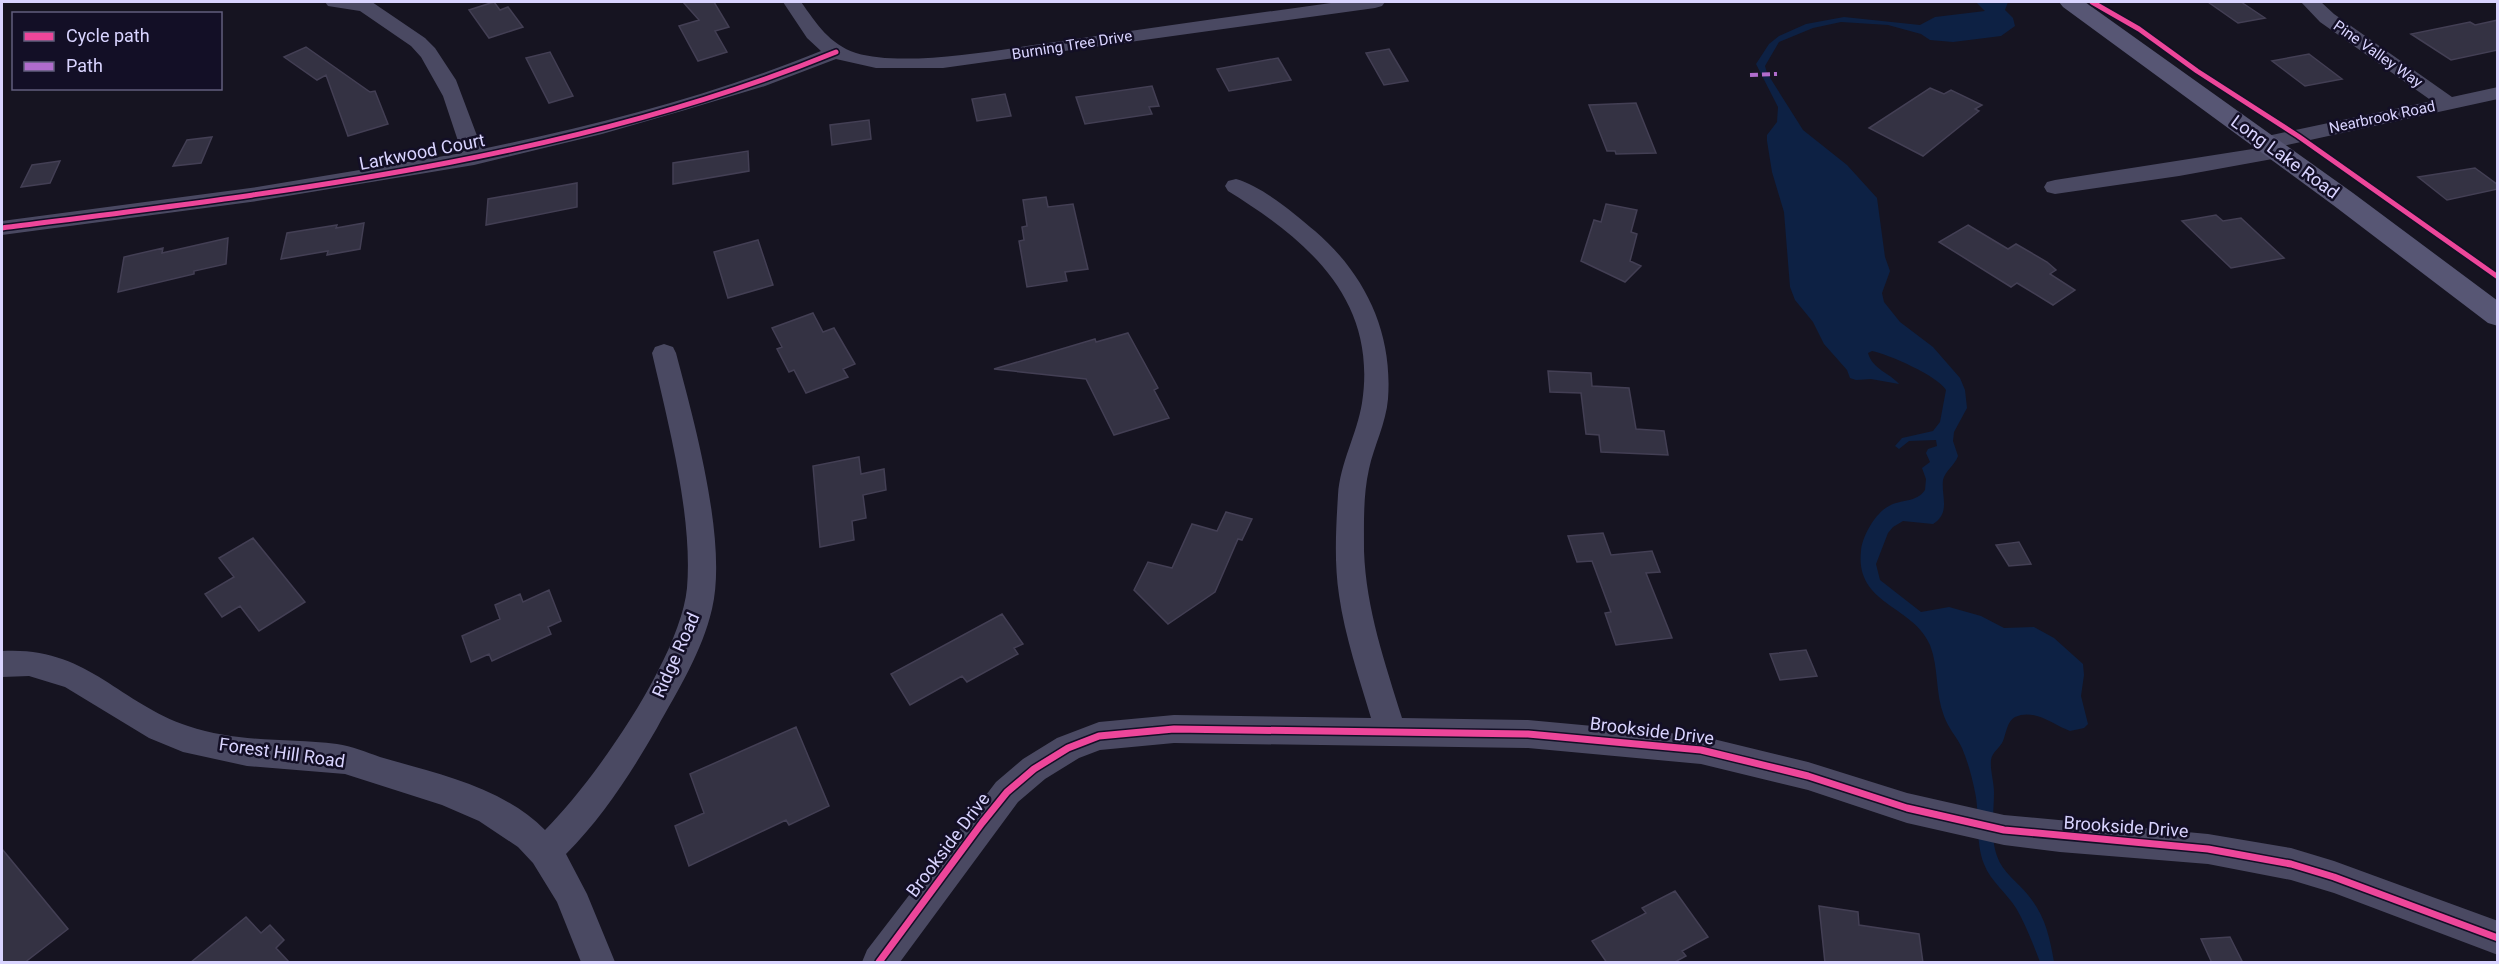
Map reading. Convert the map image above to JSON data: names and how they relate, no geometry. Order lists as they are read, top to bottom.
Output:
{
  "streets": {
    "main road": ["Long Lake Road"],
    "street": [
      "Burning Tree Drive",
      "Pine Valley Way",
      "Nearbrook Road",
      "Larkwood Court",
      "Ridge Road",
      "Brookside Drive",
      "Forest Hill Road"
    ]
  },
  "crossings": [
    ["Burning Tree Drive", "Larkwood Court"],
    ["Pine Valley Way", "Nearbrook Road"],
    ["Nearbrook Road", "Long Lake Road"],
    ["Ridge Road", "Forest Hill Road"]
  ],
  "legend": ["Cycle path", "Path"]
}
